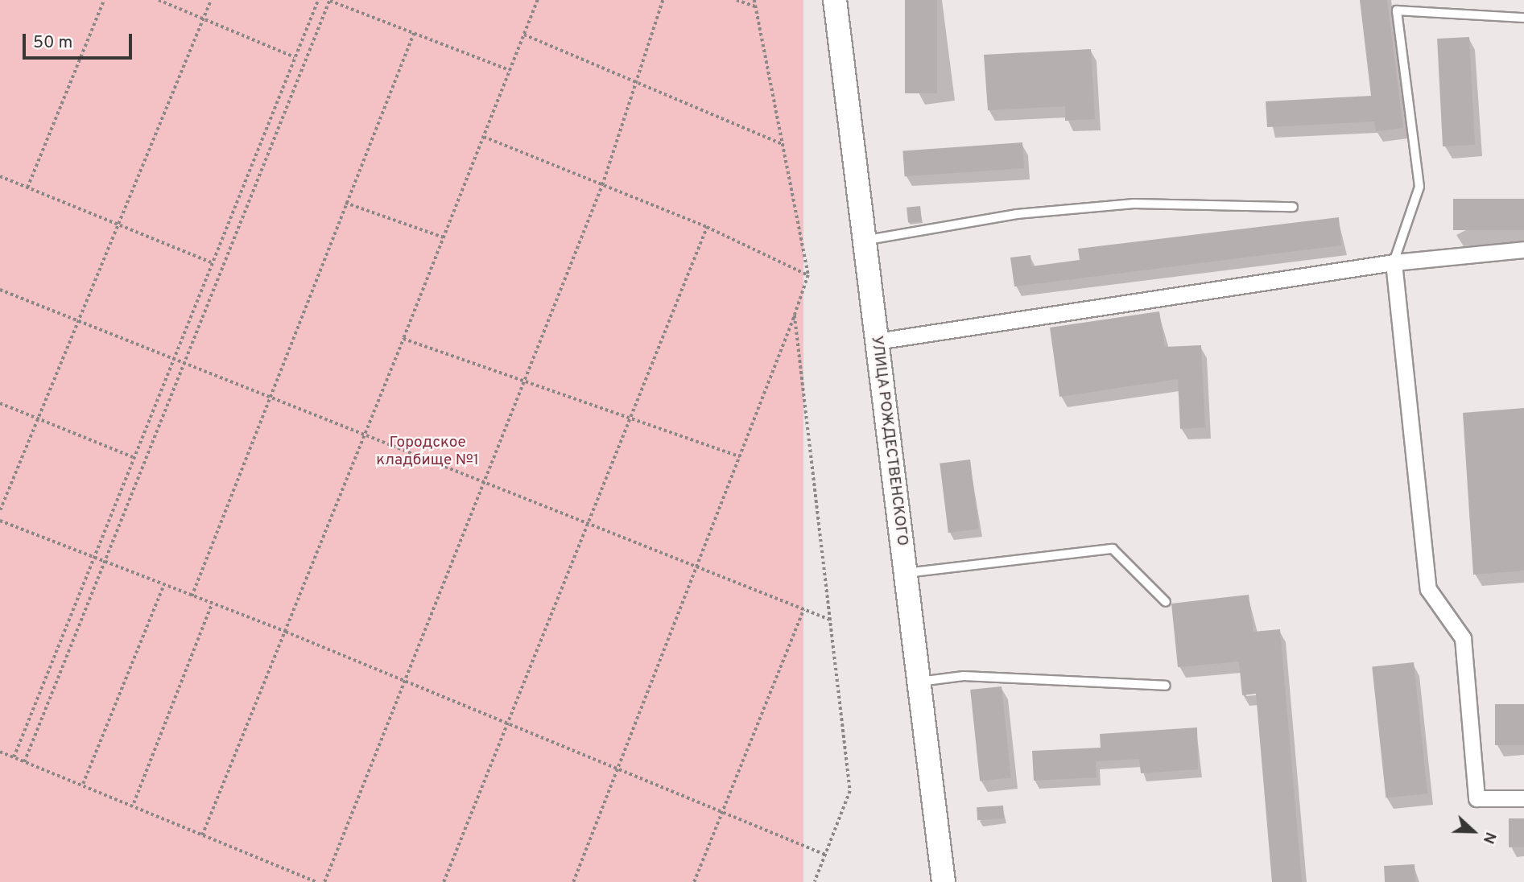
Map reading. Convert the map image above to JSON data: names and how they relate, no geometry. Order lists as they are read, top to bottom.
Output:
{
  "streets": {
    "main road": ["УЛИЦА РОЖДЕСТВЕНСКОГО"]
  },
  "parks": ["Городское кладбище №1"],
  "scale_bar": "50 m",
  "north": "right"
}
